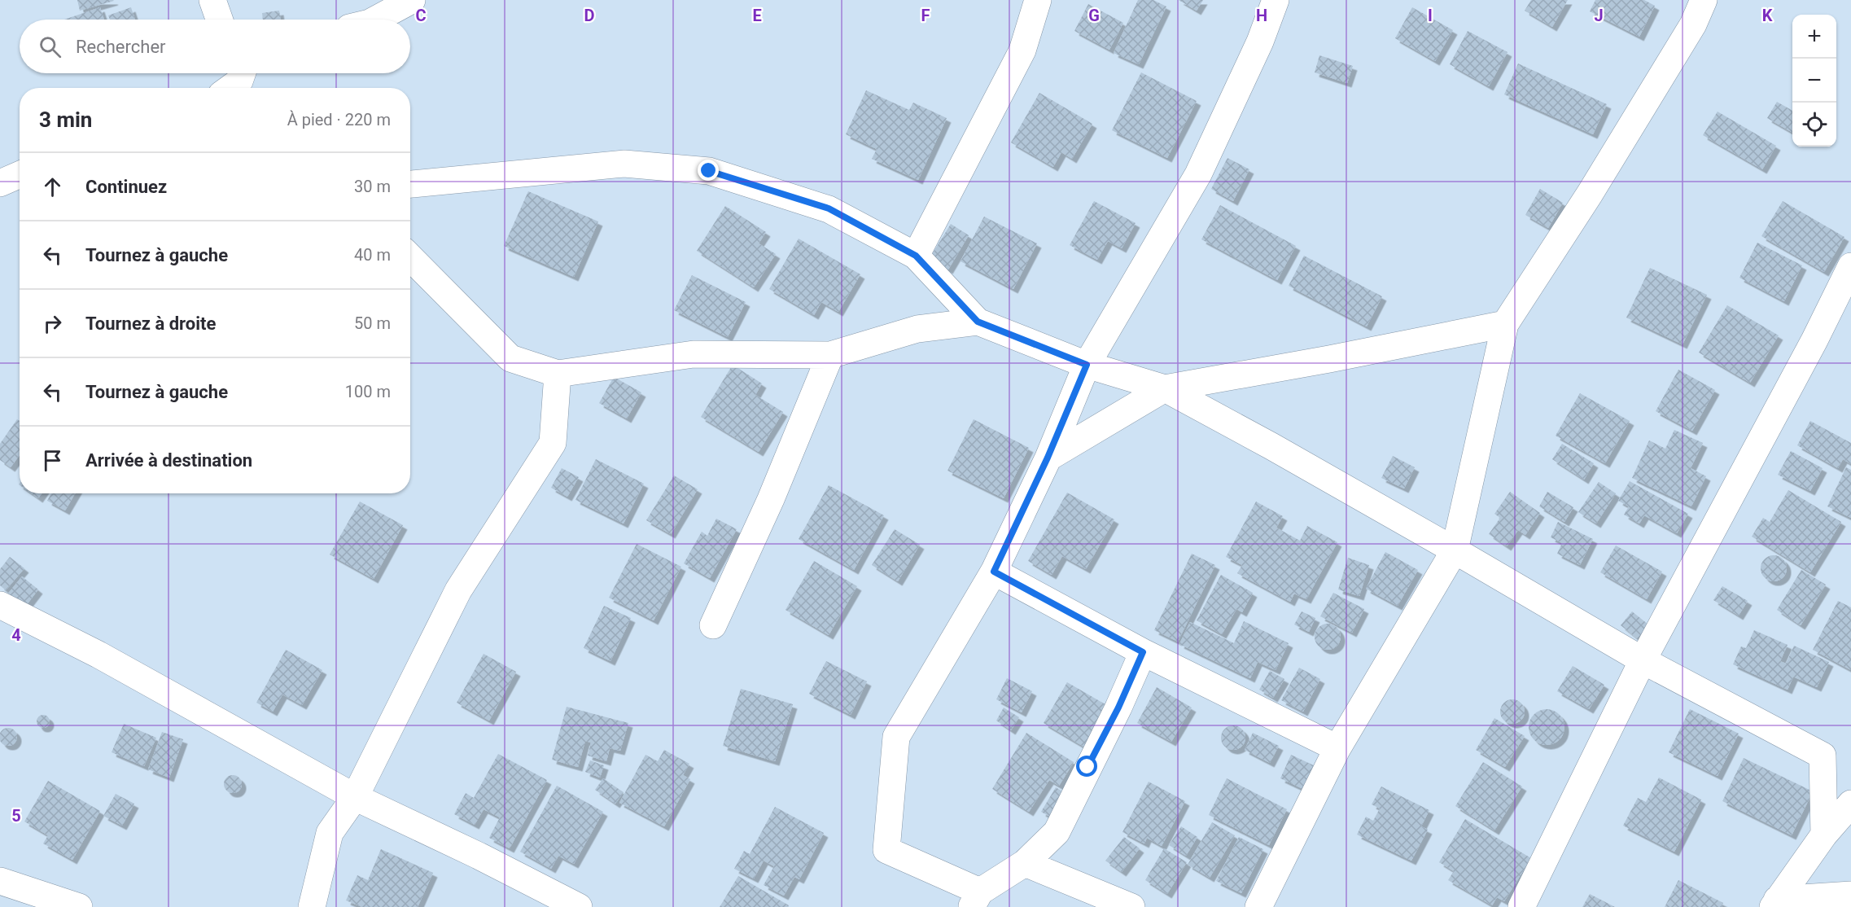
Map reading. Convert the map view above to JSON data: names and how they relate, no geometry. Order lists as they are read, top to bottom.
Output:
{
  "page": {
    "map_buttons": ["+", "−"],
    "search": "Rechercher",
    "heading": ["3 min", "À pied · 220 m"],
    "list": [
      ["Continuez", "30 m"],
      ["Tournez à gauche", "40 m"],
      ["Tournez à droite", "50 m"],
      ["Tournez à gauche", "100 m"],
      "Arrivée à destination"
    ]
  },
  "grid": {
    "columns": [
      "C",
      "D",
      "E",
      "F",
      "G",
      "H",
      "I",
      "J",
      "K"
    ],
    "rows": ["4", "5"]
  }
}
